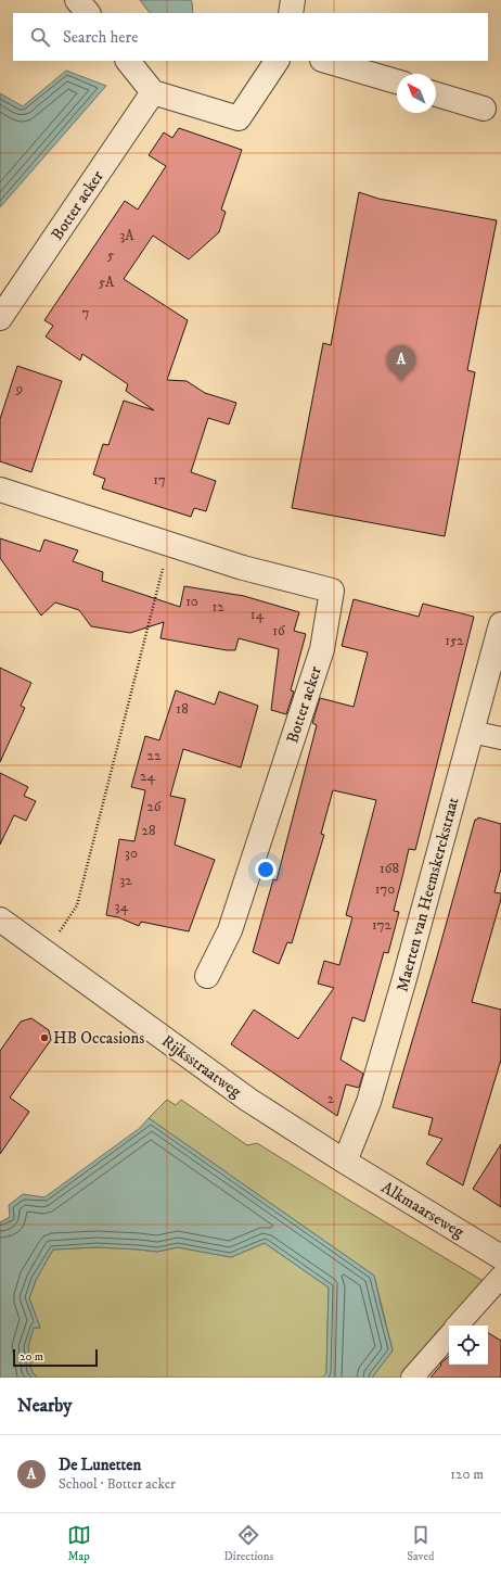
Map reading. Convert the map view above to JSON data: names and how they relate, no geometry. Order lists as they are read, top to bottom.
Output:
{
  "streets": {
    "street": [
      "Botter acker",
      "Maerten van Heemskerckstraat",
      "Rijksstraatweg",
      "Alkmaarseweg"
    ]
  },
  "crossings": [
    ["Maerten van Heemskerckstraat", "Rijksstraatweg"],
    ["Maerten van Heemskerckstraat", "Alkmaarseweg"],
    ["Rijksstraatweg", "Alkmaarseweg"]
  ],
  "places": ["HB Occasions"],
  "house_numbers": [
    "3A",
    "5",
    "5A",
    "7",
    "9",
    "17",
    "10",
    "12",
    "14",
    "16",
    "152",
    "18",
    "22",
    "24",
    "26",
    "28",
    "30",
    "168",
    "32",
    "170",
    "34",
    "172",
    "2"
  ],
  "scale_bar": "20 m",
  "north": "top left",
  "page": {
    "search": "Search here",
    "pins": "A",
    "scale": "20 m",
    "heading": "Nearby",
    "list": [
      {
        "mark": "A",
        "name": "De Lunetten",
        "note": "School · Botter acker",
        "value": "120 m"
      }
    ],
    "nav": ["Map", "Directions", "Saved"]
  }
}
